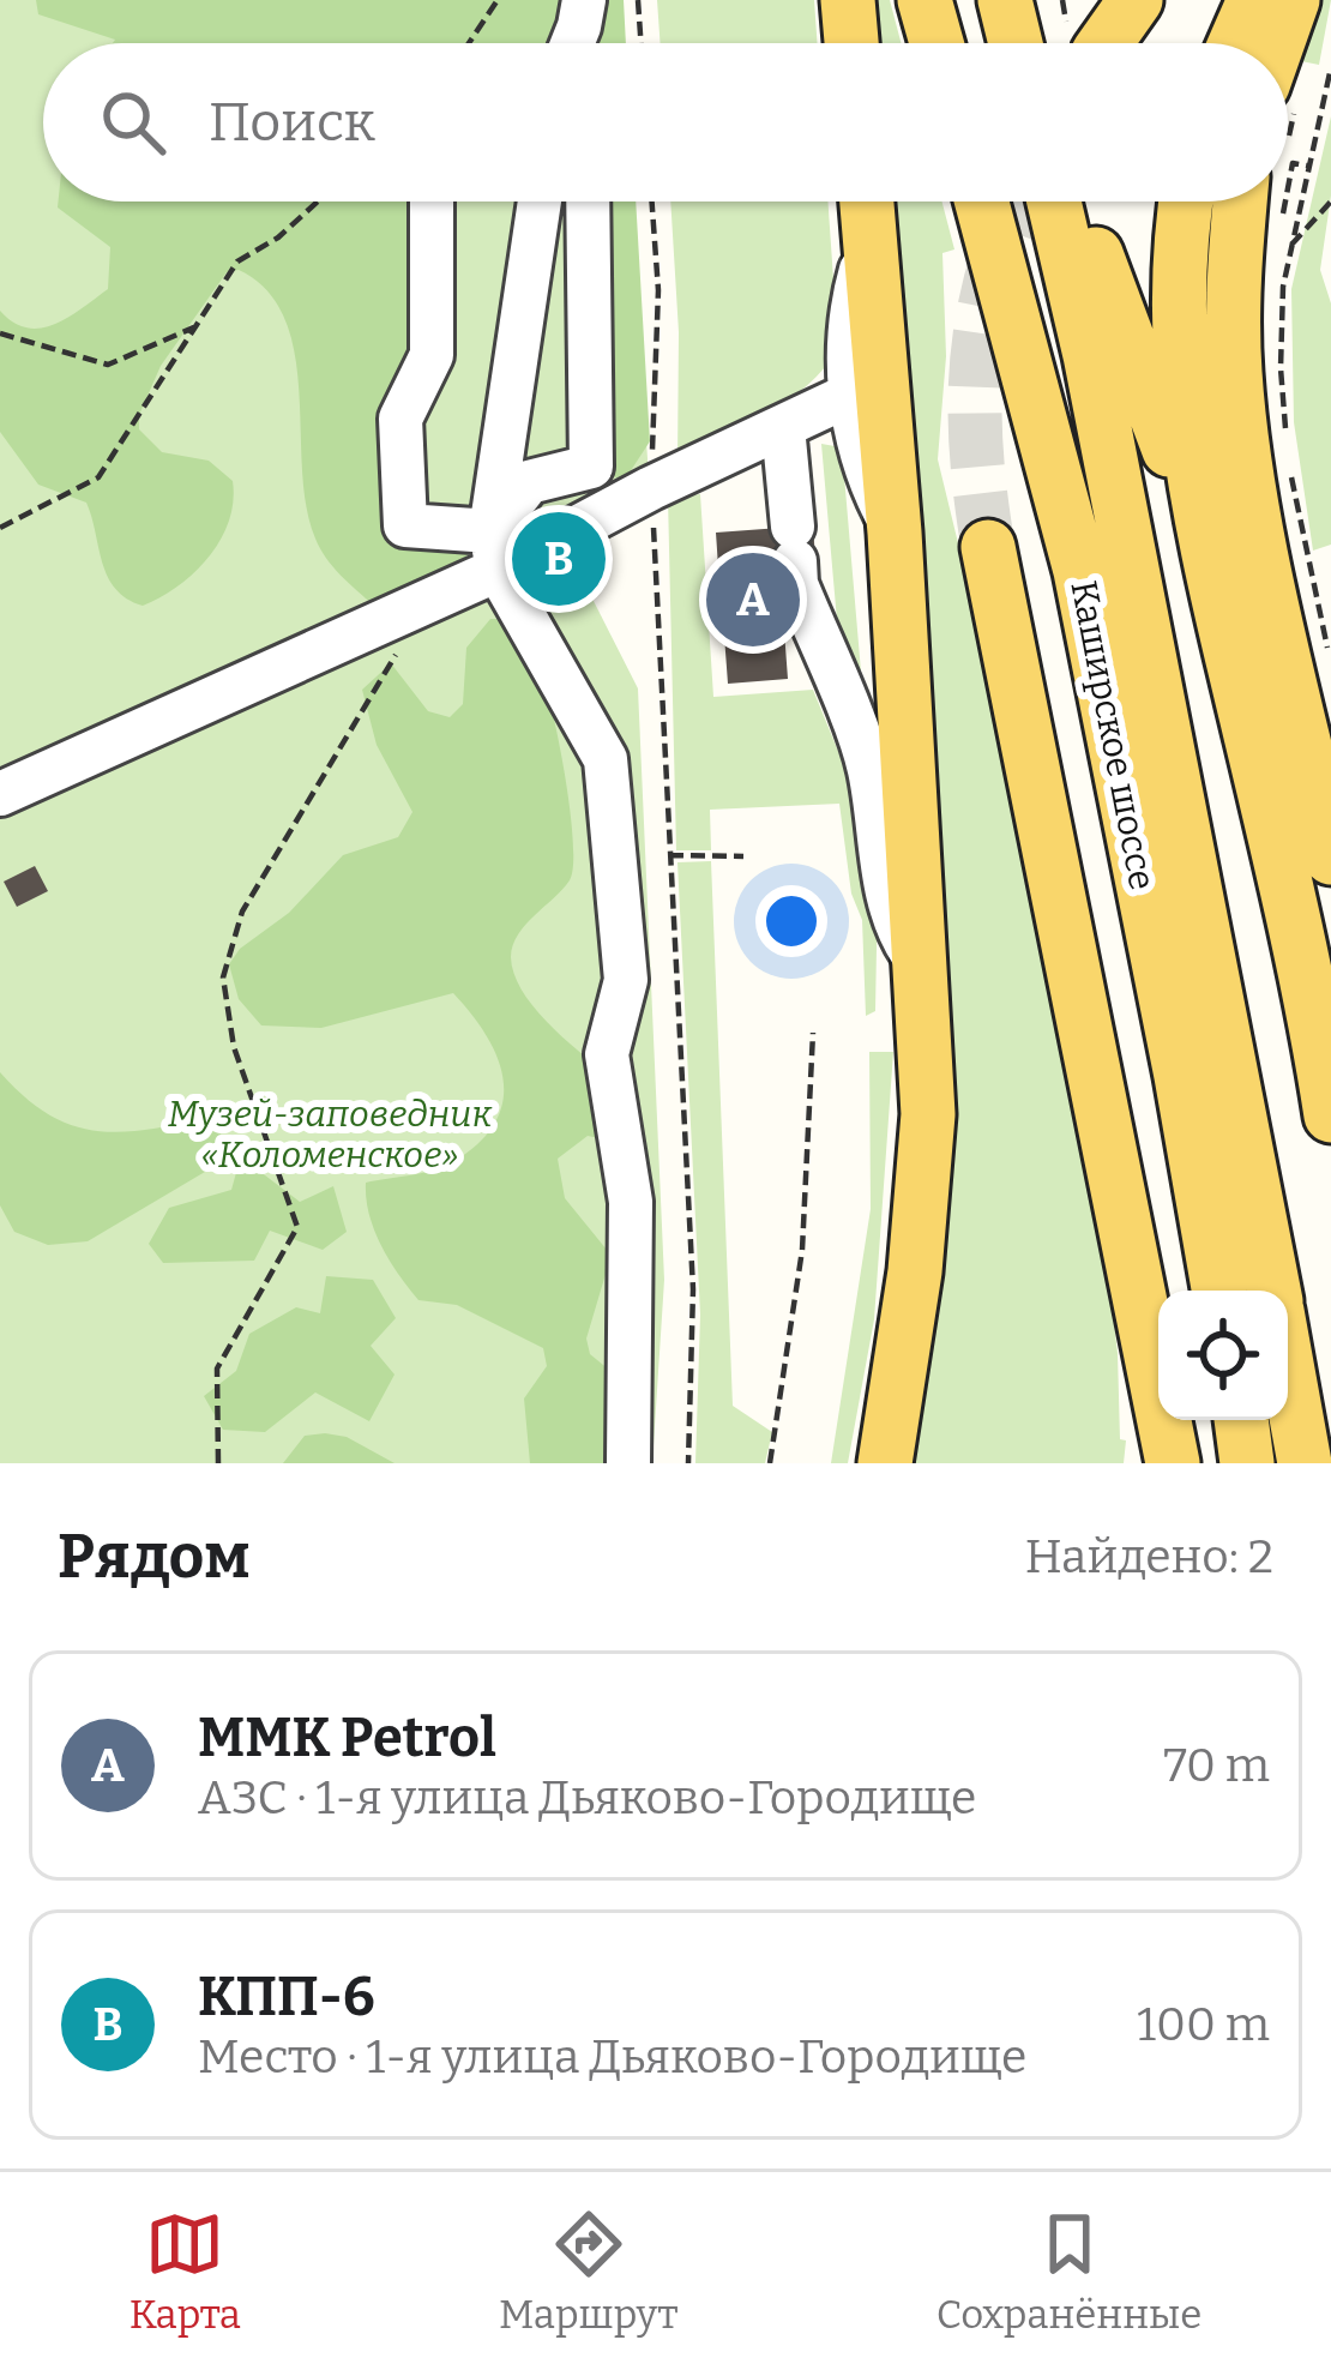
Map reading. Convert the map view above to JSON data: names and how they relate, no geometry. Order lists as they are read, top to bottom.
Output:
{
  "streets": {
    "main road": ["Каширское шоссе"]
  },
  "parks": ["Музей-заповедник «Коломенское»"],
  "page": {
    "search": "Поиск",
    "pins": ["B", "A"],
    "heading": ["Рядом", "Найдено: 2"],
    "list": [
      {
        "mark": "A",
        "name": "ММК Petrol",
        "note": "АЗС · 1-я улица Дьяково-Городище",
        "value": "70 m"
      },
      {
        "mark": "B",
        "name": "КПП-6",
        "note": "Место · 1-я улица Дьяково-Городище",
        "value": "100 m"
      }
    ],
    "nav": ["Карта", "Маршрут", "Сохранённые"]
  }
}
